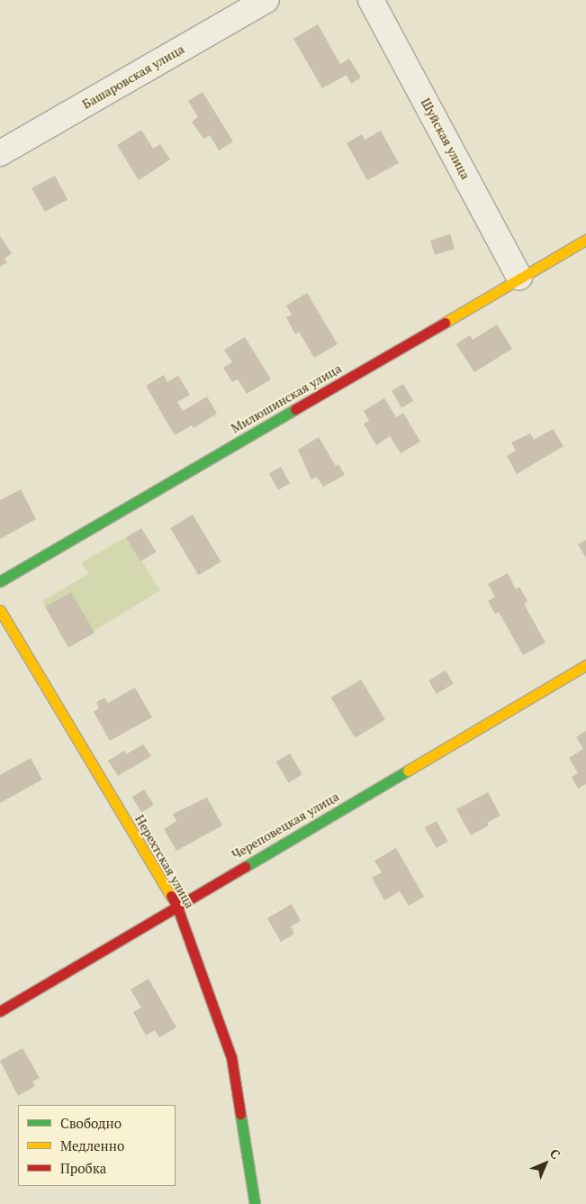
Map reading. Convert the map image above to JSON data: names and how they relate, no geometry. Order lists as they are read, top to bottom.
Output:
{
  "streets": {
    "street": [
      "Башаровская улица",
      "Шуйская улица",
      "Милюшинская улица",
      "Череповецкая улица",
      "Нерехтская улица"
    ]
  },
  "crossings": [
    ["Шуйская улица", "Милюшинская улица"],
    ["Череповецкая улица", "Нерехтская улица"]
  ],
  "legend": ["Свободно", "Медленно", "Пробка"],
  "north": "top right"
}
